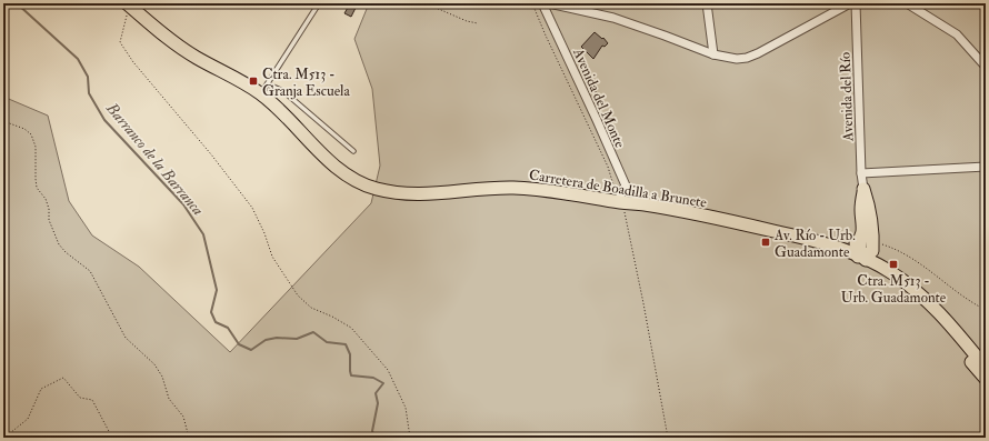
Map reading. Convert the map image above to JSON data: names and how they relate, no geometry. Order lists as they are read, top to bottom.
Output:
{
  "streets": {
    "main road": ["Carretera de Boadilla a Brunete"],
    "street": ["Avenida del Río", "Avenida del Monte"]
  },
  "crossings": [
    ["Avenida del Monte", "Carretera de Boadilla a Brunete"]
  ],
  "water": ["Barranco de la Barranca"],
  "places": {
    "transit": ["Ctra. M513 - Granja Escuela", "Av. Río - Urb. Guadamonte", "Ctra. M513 - Urb. Guadamonte"]
  }
}
